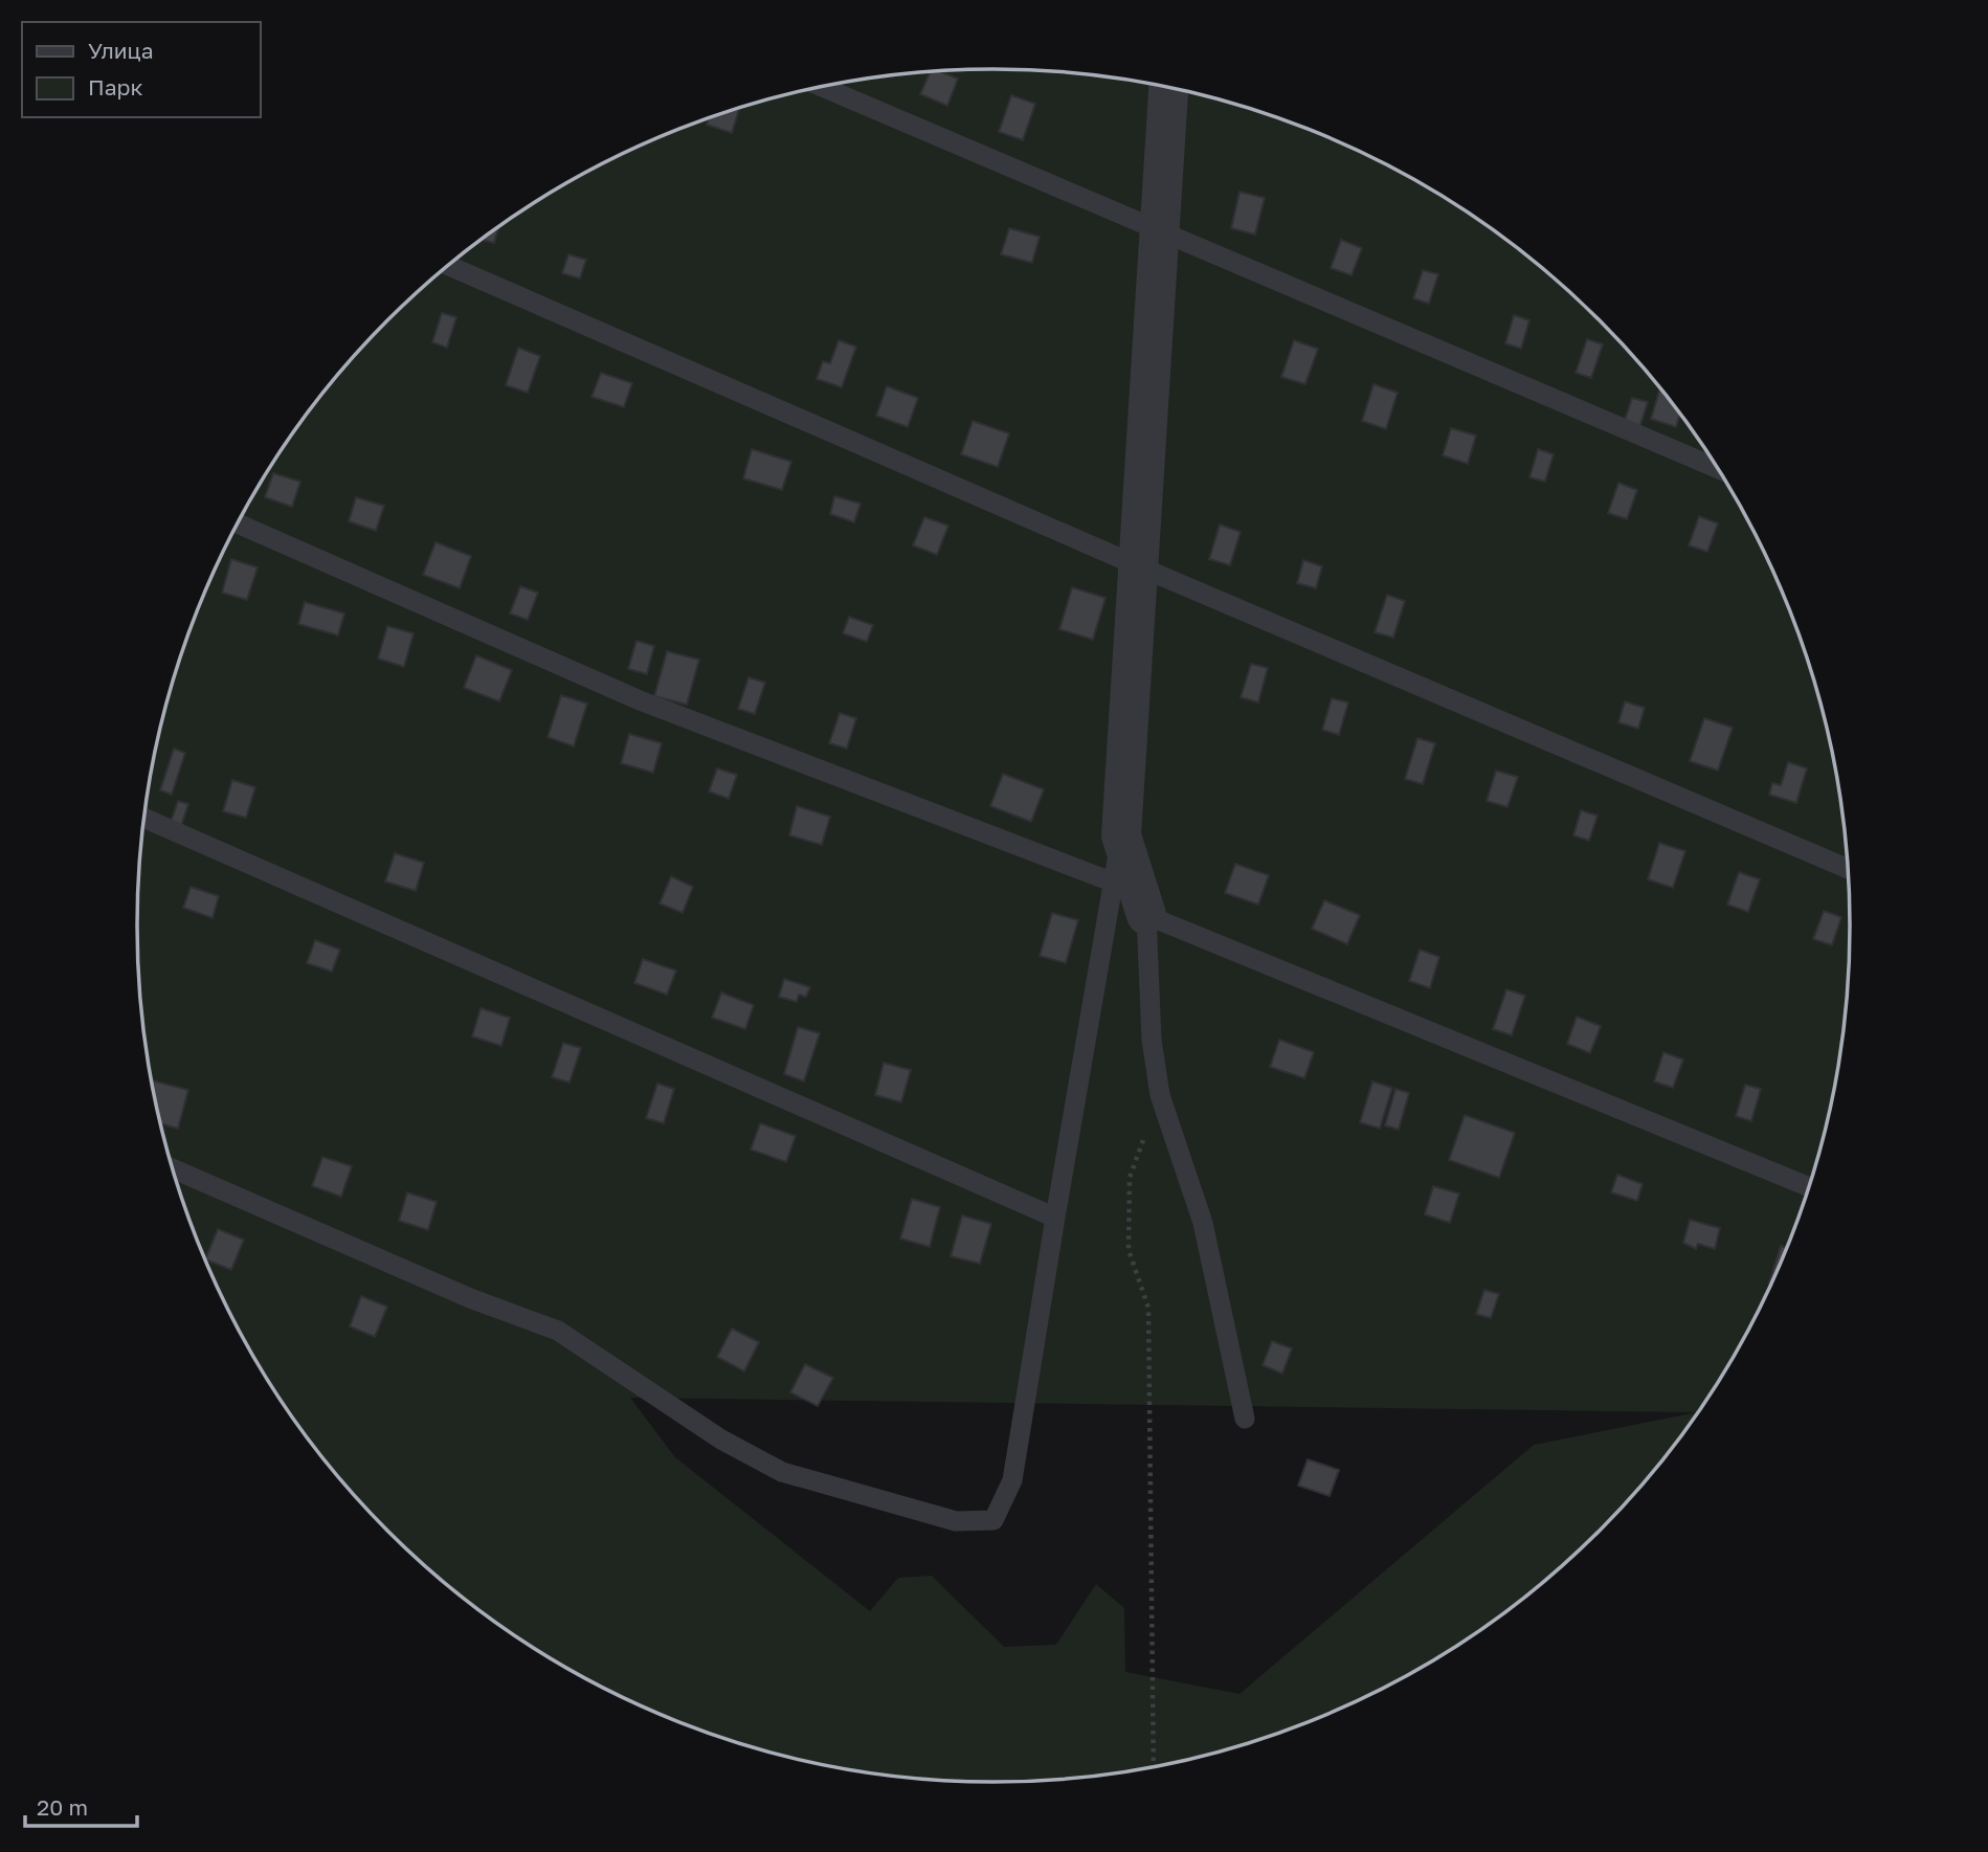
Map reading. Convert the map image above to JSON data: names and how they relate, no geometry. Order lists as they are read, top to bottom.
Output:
{
  "legend": ["Улица", "Парк"],
  "scale_bar": "20 m"
}
